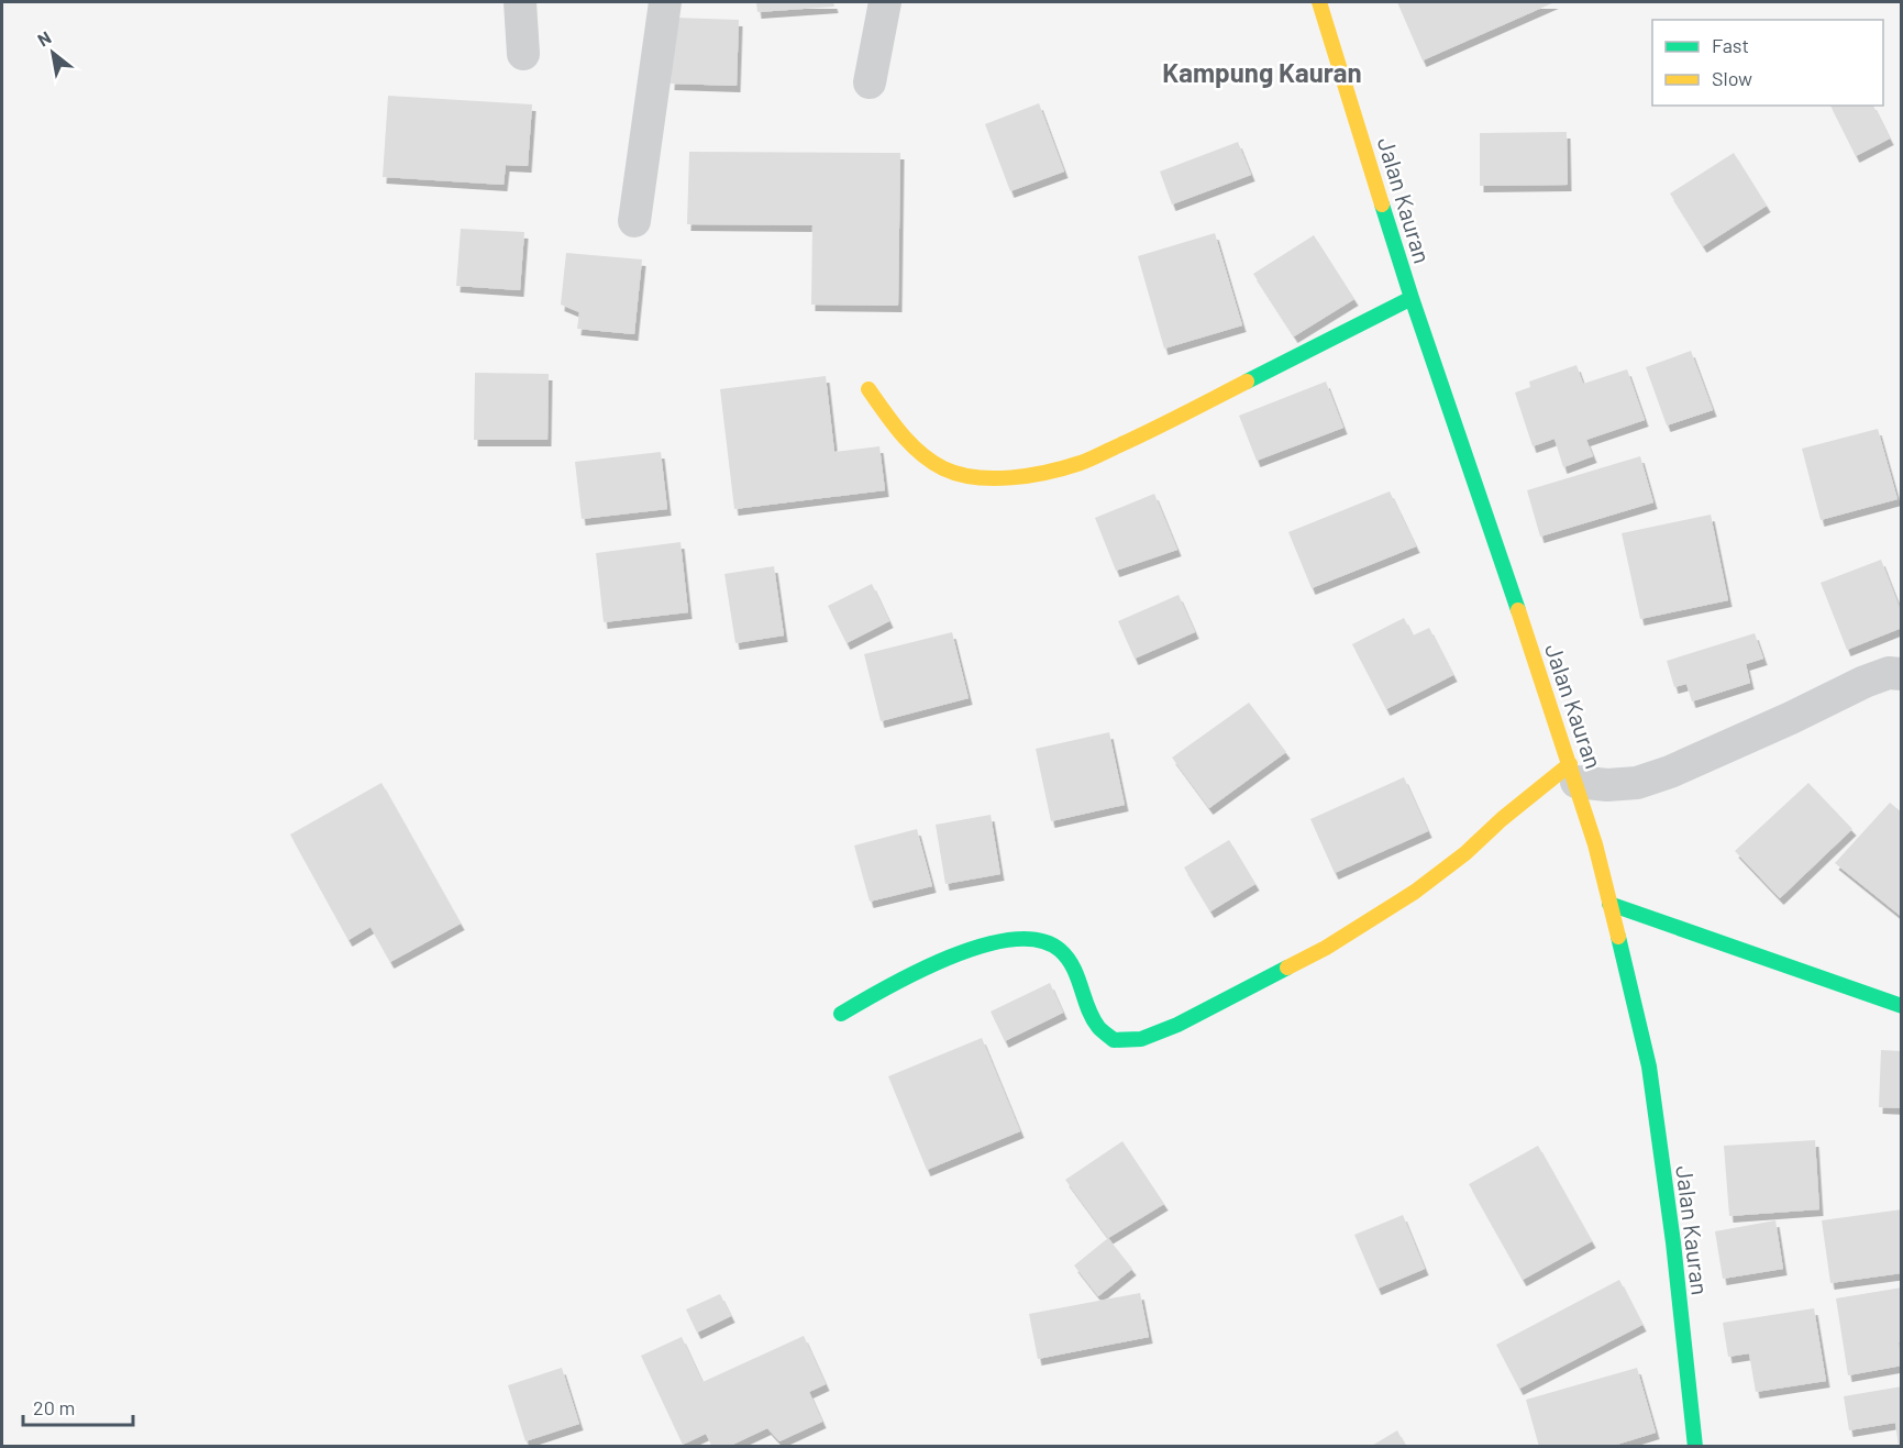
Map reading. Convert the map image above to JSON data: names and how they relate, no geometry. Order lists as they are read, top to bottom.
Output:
{
  "streets": {
    "street": ["Jalan Kauran"]
  },
  "districts": ["Kampung Kauran"],
  "legend": ["Fast", "Slow"],
  "scale_bar": "20 m",
  "north": "top left"
}
